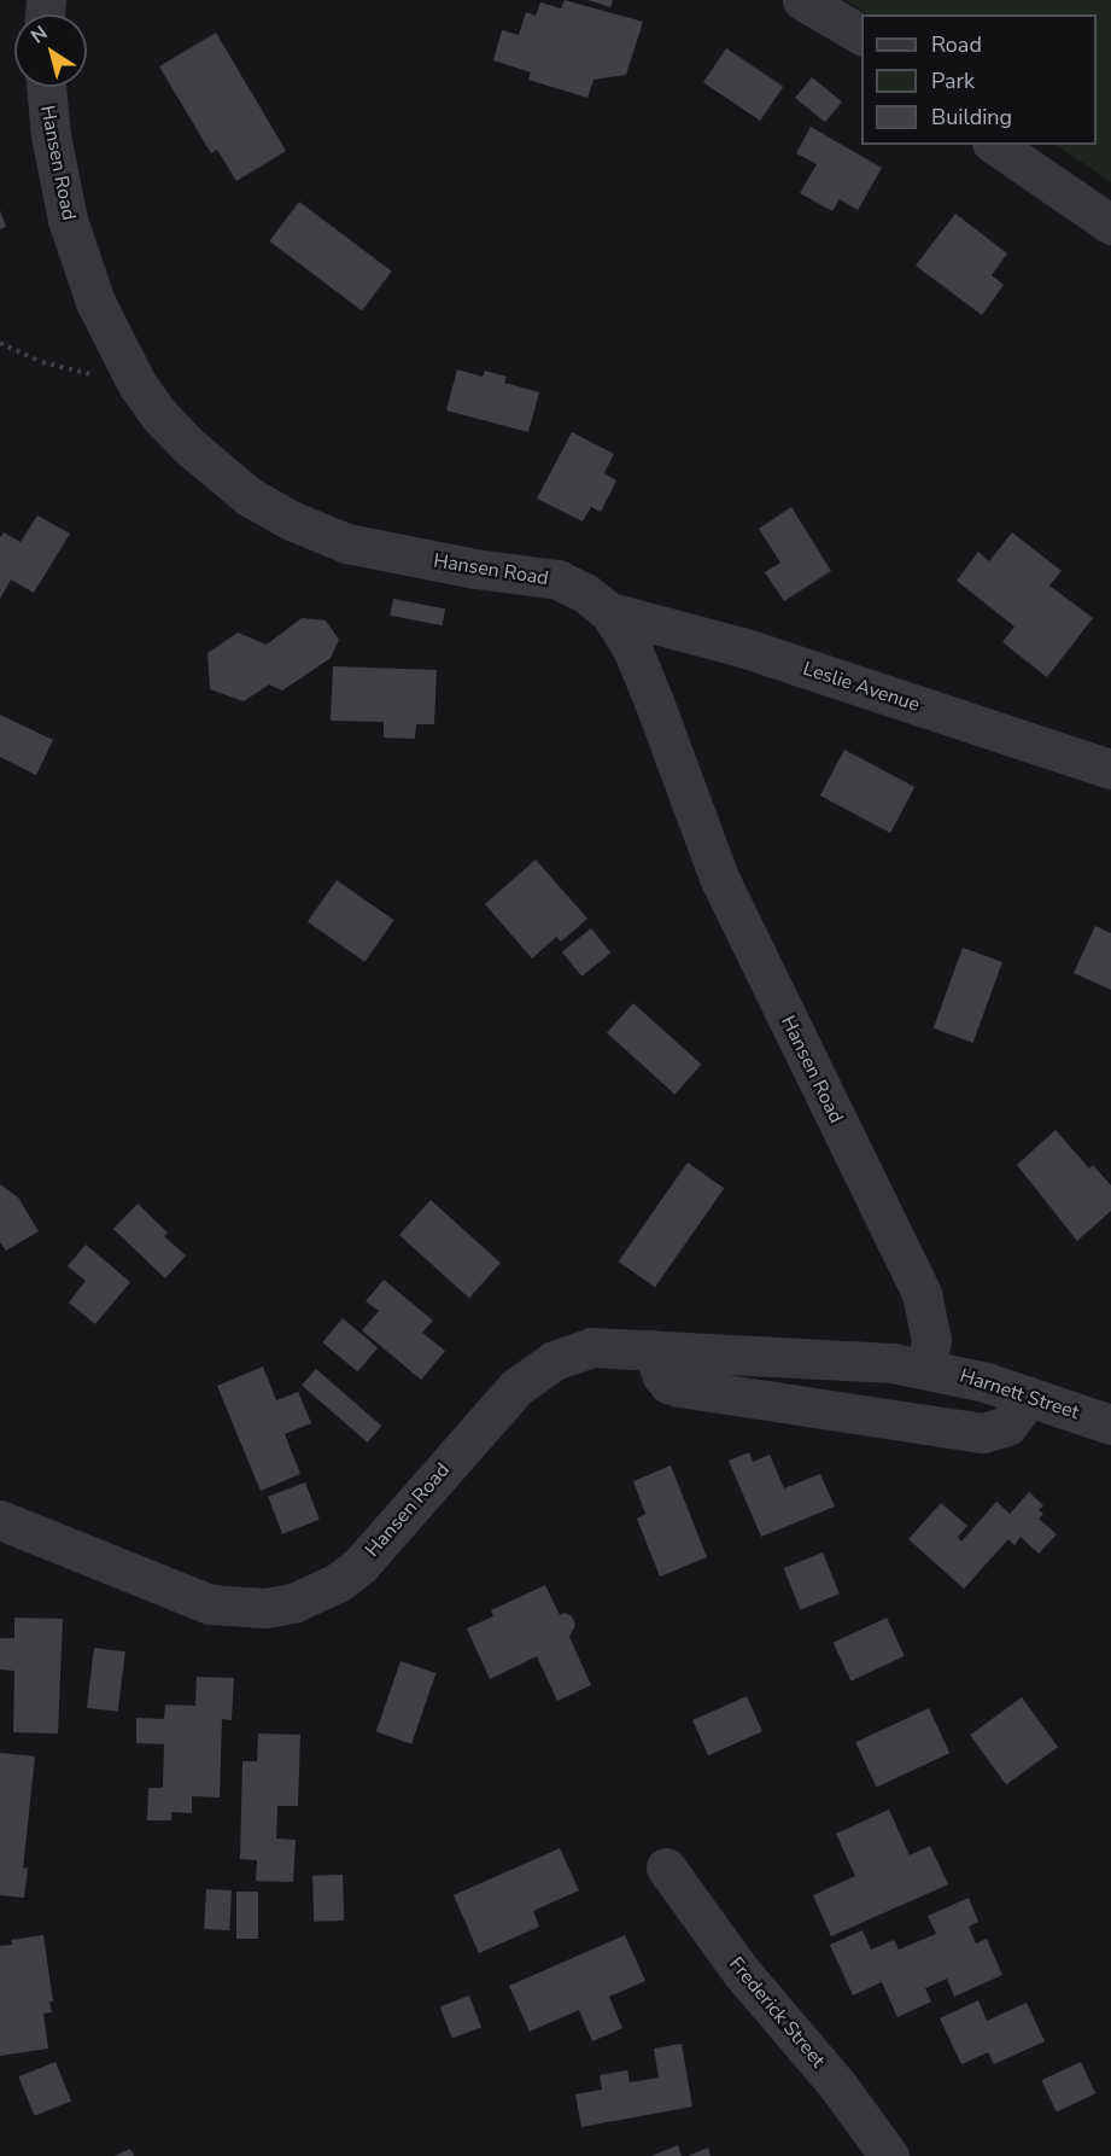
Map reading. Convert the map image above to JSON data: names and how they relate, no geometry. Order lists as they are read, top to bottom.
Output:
{
  "streets": {
    "street": [
      "Hansen Road",
      "Leslie Avenue",
      "Harnett Street",
      "Frederick Street"
    ]
  },
  "crossings": [
    ["Hansen Road", "Leslie Avenue"],
    ["Hansen Road", "Harnett Street"]
  ],
  "legend": ["Road", "Park", "Building"],
  "north": "top left"
}
